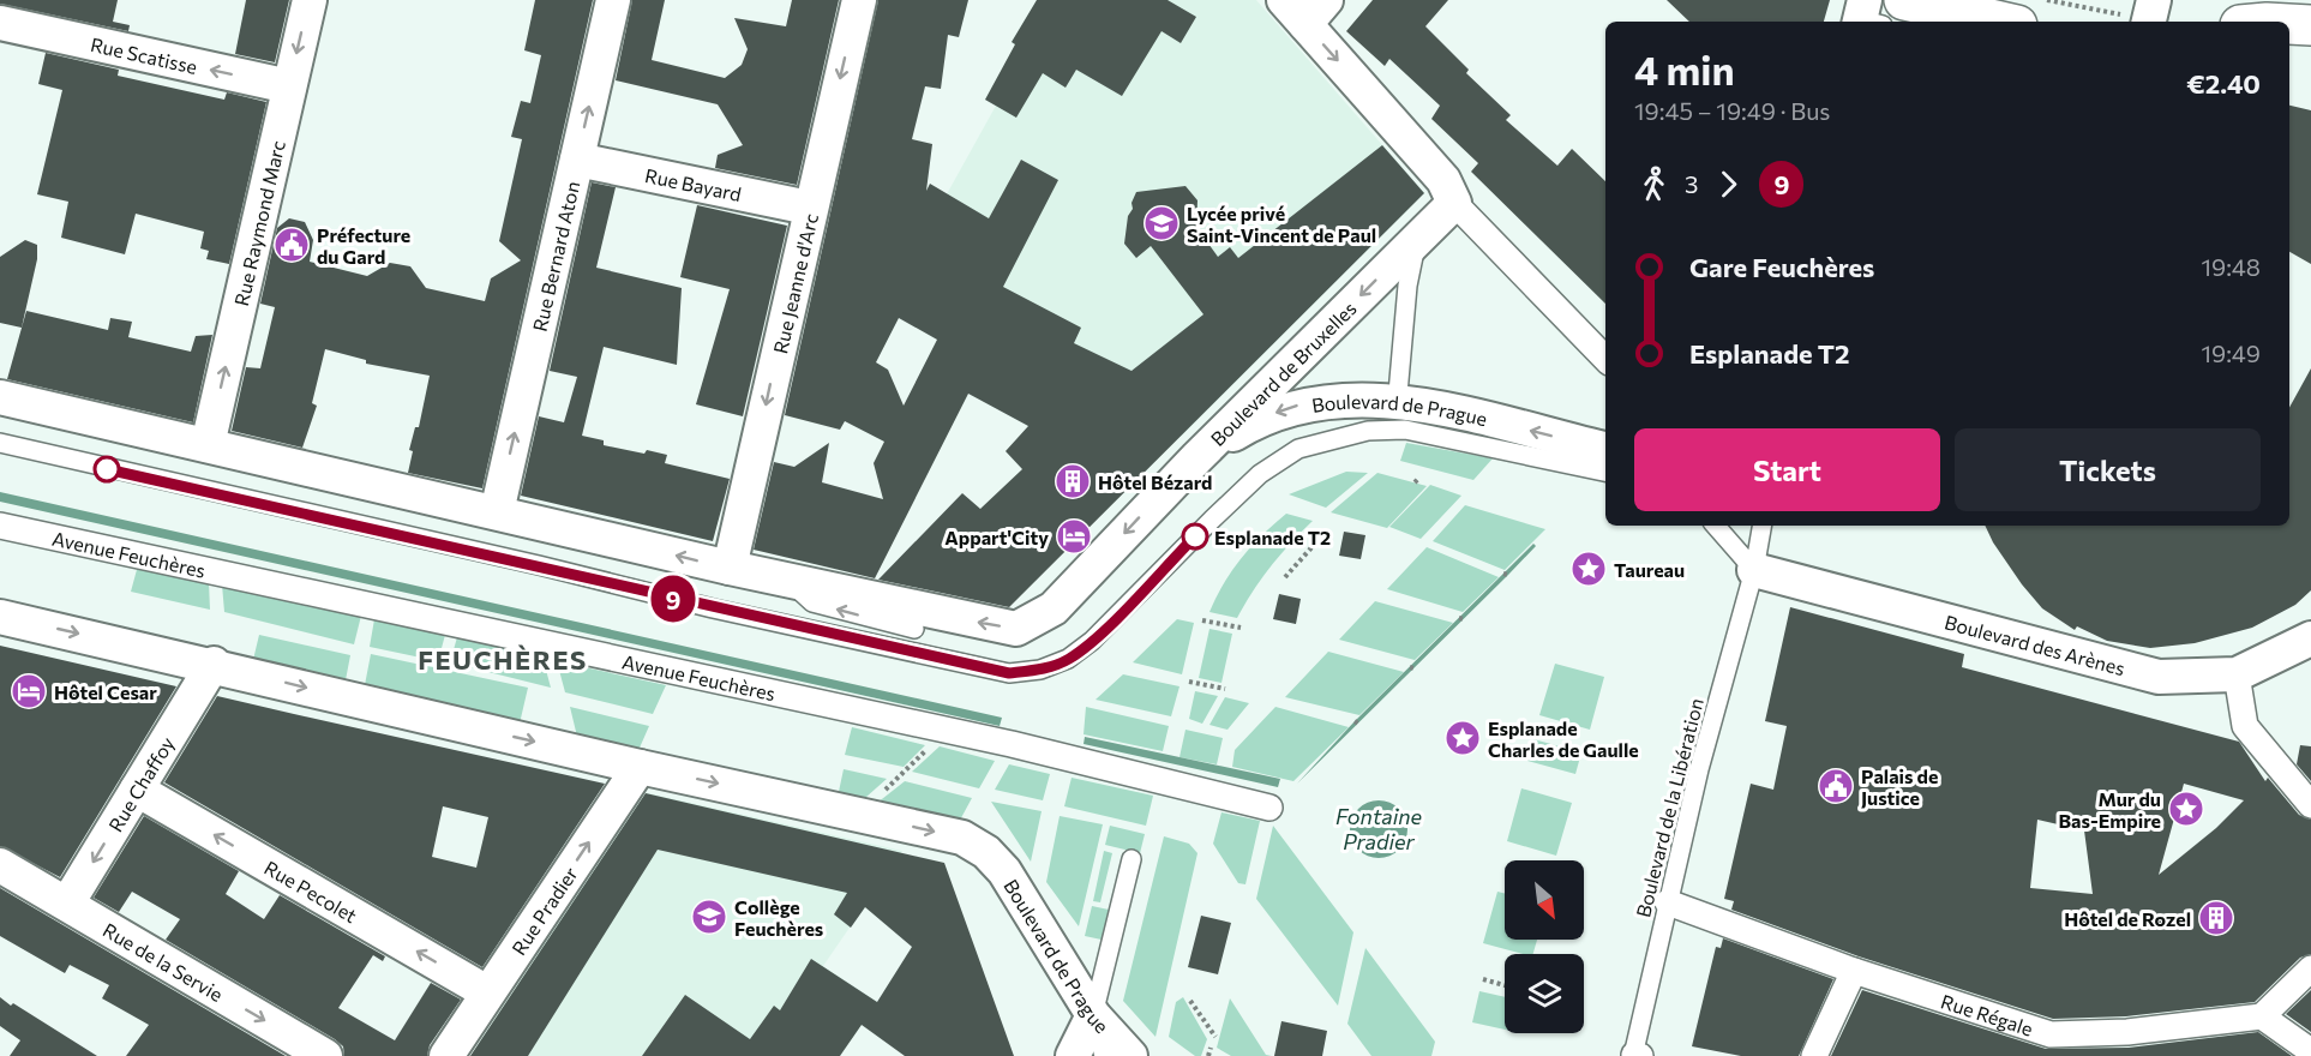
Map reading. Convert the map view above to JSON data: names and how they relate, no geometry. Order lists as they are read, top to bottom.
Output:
{
  "streets": {
    "street": [
      "Rue Scatisse",
      "Rue Bayard",
      "Rue Raymond Marc",
      "Rue Bernard Aton",
      "Rue Jeanne d'Arc",
      "Boulevard de Bruxelles",
      "Boulevard de Prague",
      "Avenue Feuchères",
      "Boulevard des Arènes",
      "Rue Chaffoy",
      "Rue Pecolet",
      "Rue Pradier",
      "Rue de la Servie",
      "Rue Régale"
    ],
    "lane": ["Boulevard de la Libération"]
  },
  "crossings": [
    ["Rue Scatisse", "Rue Raymond Marc"],
    ["Rue Bayard", "Rue Bernard Aton"],
    ["Rue Bayard", "Rue Jeanne d'Arc"],
    ["Boulevard de Bruxelles", "Boulevard de Prague"],
    ["Boulevard des Arènes", "Boulevard de la Libération"],
    ["Rue Chaffoy", "Rue Pecolet"],
    ["Rue Chaffoy", "Rue de la Servie"],
    ["Boulevard de la Libération", "Rue Régale"],
    ["Rue Pecolet", "Rue Pradier"]
  ],
  "one_way": [
    "Rue Scatisse",
    "Rue Bernard Aton",
    "Rue Jeanne d'Arc",
    "Boulevard de Bruxelles",
    "Rue Chaffoy",
    "Rue Pradier"
  ],
  "districts": ["FEUCHÈRES"],
  "water": ["Fontaine Pradier"],
  "places": {
    "school or university": ["Lycée privé Saint-Vincent de Paul", "Collège Feuchères"],
    "public building": ["Préfecture du Gard", "Palais de Justice"],
    "building": ["Hôtel Bézard", "Hôtel de Rozel"],
    "hotel": ["Appart'City", "Hôtel Cesar"],
    "other": ["Esplanade T2"],
    "place": ["Taureau", "Esplanade Charles de Gaulle", "Mur du Bas-Empire"]
  },
  "lines": ["bus line 9"],
  "north": "bottom right",
  "page": {
    "on_map": "9",
    "heading": ["4 min", "19:45 – 19:49 · Bus", "€2.40"],
    "legs": ["3", "9"],
    "list": [
      {
        "name": "Gare Feuchères",
        "value": "19:48"
      },
      {
        "name": "Esplanade T2",
        "value": "19:49"
      }
    ],
    "buttons": ["Start", "Tickets"]
  }
}
